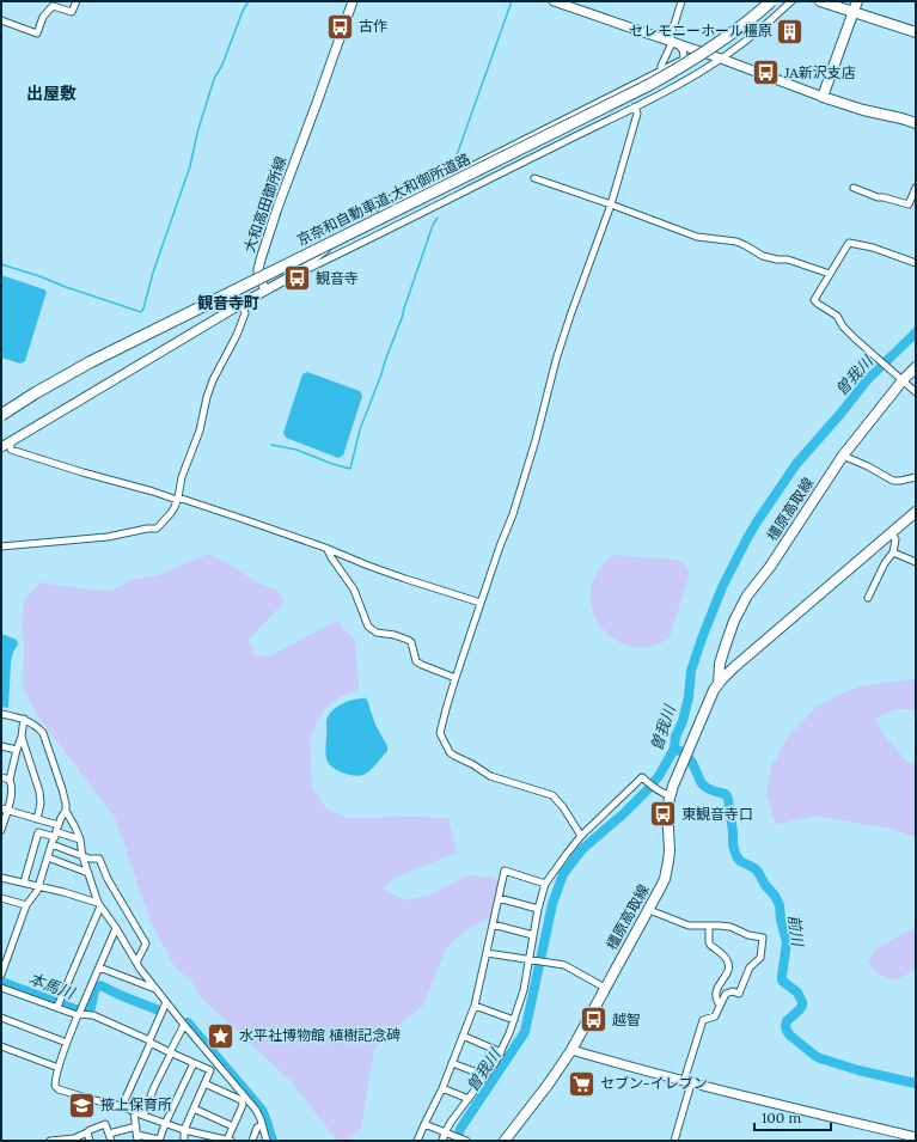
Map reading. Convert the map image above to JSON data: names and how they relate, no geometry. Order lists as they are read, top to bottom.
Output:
{
  "streets": {
    "highway": ["京奈和自動車道;大和御所道路"],
    "main road": ["橿原高取線"],
    "street": ["大和高田御所線"]
  },
  "districts": ["出屋敷", "観音寺町"],
  "water": ["曽我川", "前川", "本馬川"],
  "places": {
    "bus stop": [
      "古作",
      "JA新沢支店",
      "観音寺",
      "東観音寺口",
      "越智"
    ],
    "building": ["セレモニーホール橿原"],
    "place": ["水平社博物館 植樹記念碑"],
    "supermarket": ["セブン-イレブン"],
    "school or university": ["掖上保育所"]
  },
  "scale_bar": "100 m"
}
